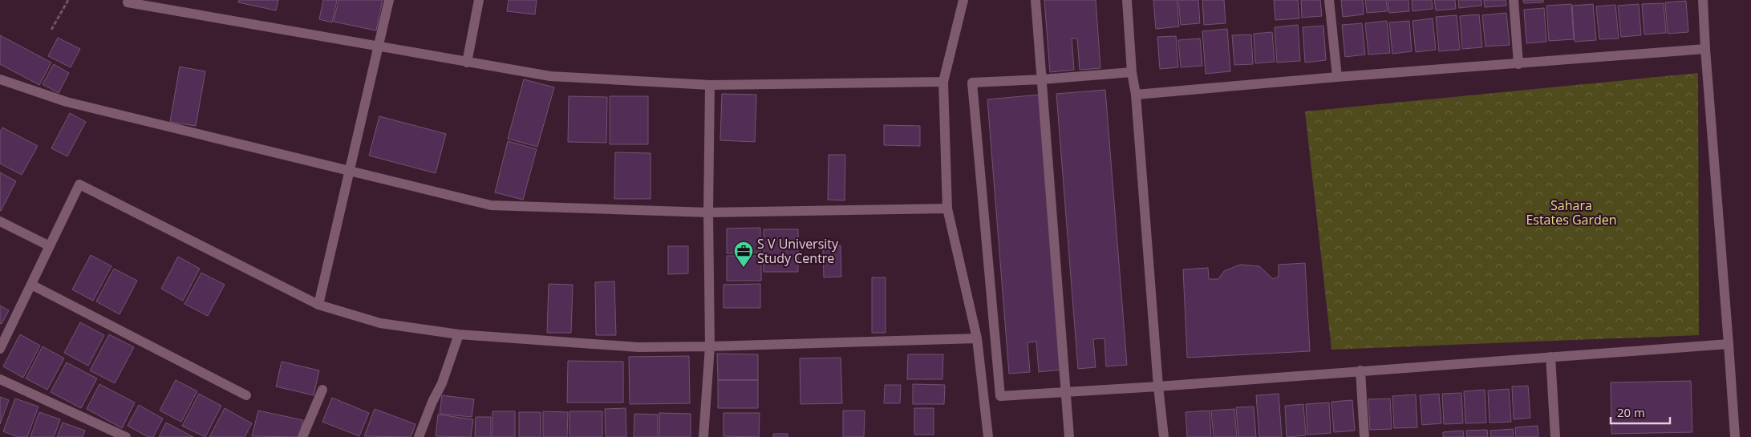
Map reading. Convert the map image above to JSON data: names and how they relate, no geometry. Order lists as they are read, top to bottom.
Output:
{
  "parks": ["Sahara Estates Garden"],
  "places": {
    "office": ["S V University Study Centre"]
  },
  "scale_bar": "20 m"
}
